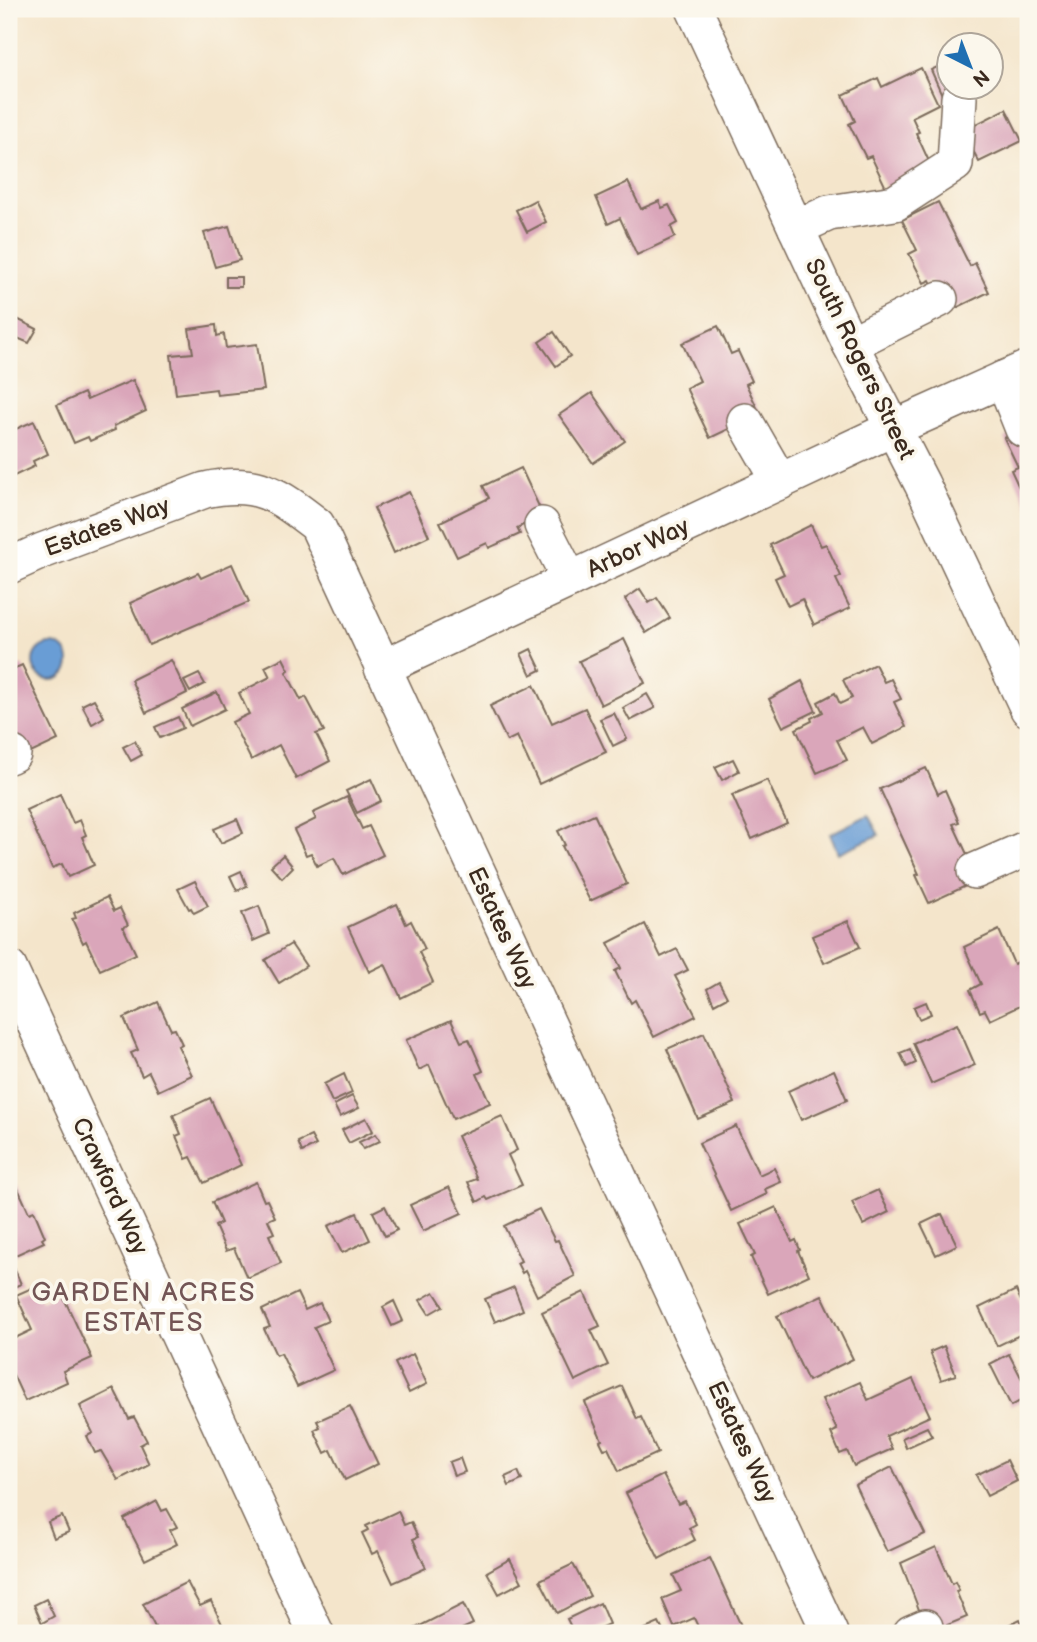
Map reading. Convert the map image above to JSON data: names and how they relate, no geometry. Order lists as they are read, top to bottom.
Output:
{
  "streets": {
    "street": [
      "South Rogers Street",
      "Estates Way",
      "Arbor Way",
      "Crawford Way"
    ]
  },
  "crossings": [
    ["South Rogers Street", "Arbor Way"],
    ["Estates Way", "Arbor Way"]
  ],
  "districts": ["GARDEN ACRES ESTATES"],
  "north": "bottom right"
}
